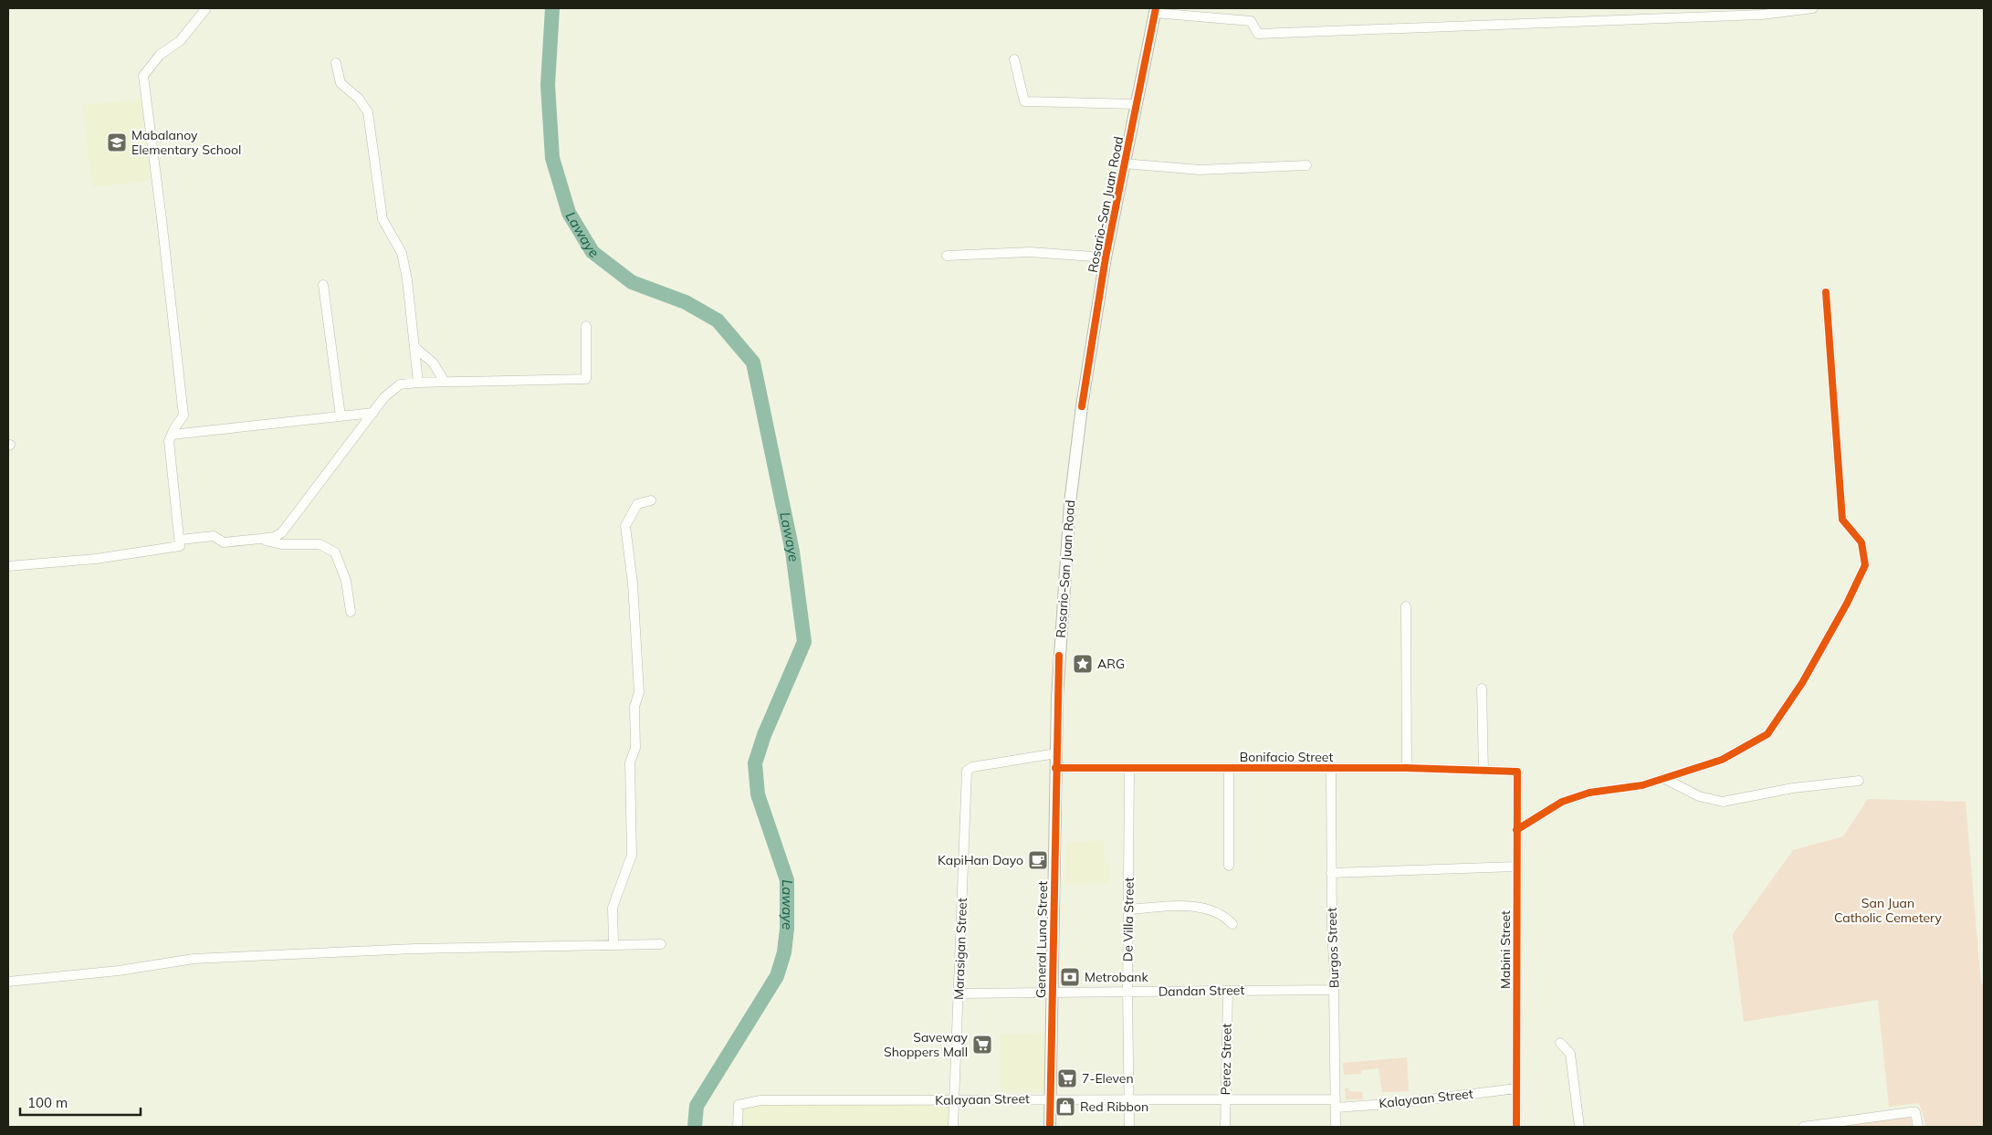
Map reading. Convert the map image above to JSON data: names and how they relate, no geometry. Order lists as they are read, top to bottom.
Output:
{
  "streets": {
    "main road": ["Rosario-San Juan Road", "General Luna Street"],
    "street": [
      "Bonifacio Street",
      "De Villa Street",
      "Burgos Street",
      "Marasigan Street",
      "Mabini Street",
      "Dandan Street",
      "Perez Street",
      "Kalayaan Street"
    ]
  },
  "crossings": [
    ["Rosario-San Juan Road", "General Luna Street"],
    ["Rosario-San Juan Road", "Marasigan Street"],
    ["Bonifacio Street", "De Villa Street"],
    ["Bonifacio Street", "General Luna Street"],
    ["Bonifacio Street", "Burgos Street"],
    ["Bonifacio Street", "Mabini Street"],
    ["De Villa Street", "Dandan Street"],
    ["De Villa Street", "Kalayaan Street"],
    ["General Luna Street", "Marasigan Street"],
    ["General Luna Street", "Dandan Street"],
    ["General Luna Street", "Kalayaan Street"],
    ["Burgos Street", "Dandan Street"],
    ["Burgos Street", "Kalayaan Street"],
    ["Marasigan Street", "Dandan Street"],
    ["Marasigan Street", "Kalayaan Street"],
    ["Mabini Street", "Kalayaan Street"],
    ["Dandan Street", "Perez Street"],
    ["Perez Street", "Kalayaan Street"]
  ],
  "water": ["Lawaye"],
  "parks": ["San Juan Catholic Cemetery"],
  "places": {
    "school or university": ["Mabalanoy Elementary School"],
    "place": ["ARG"],
    "cafe": ["KapiHan Dayo"],
    "bank": ["Metrobank"],
    "supermarket": ["Saveway Shoppers Mall", "7-Eleven"],
    "shop": ["Red Ribbon"]
  },
  "scale_bar": "100 m"
}
